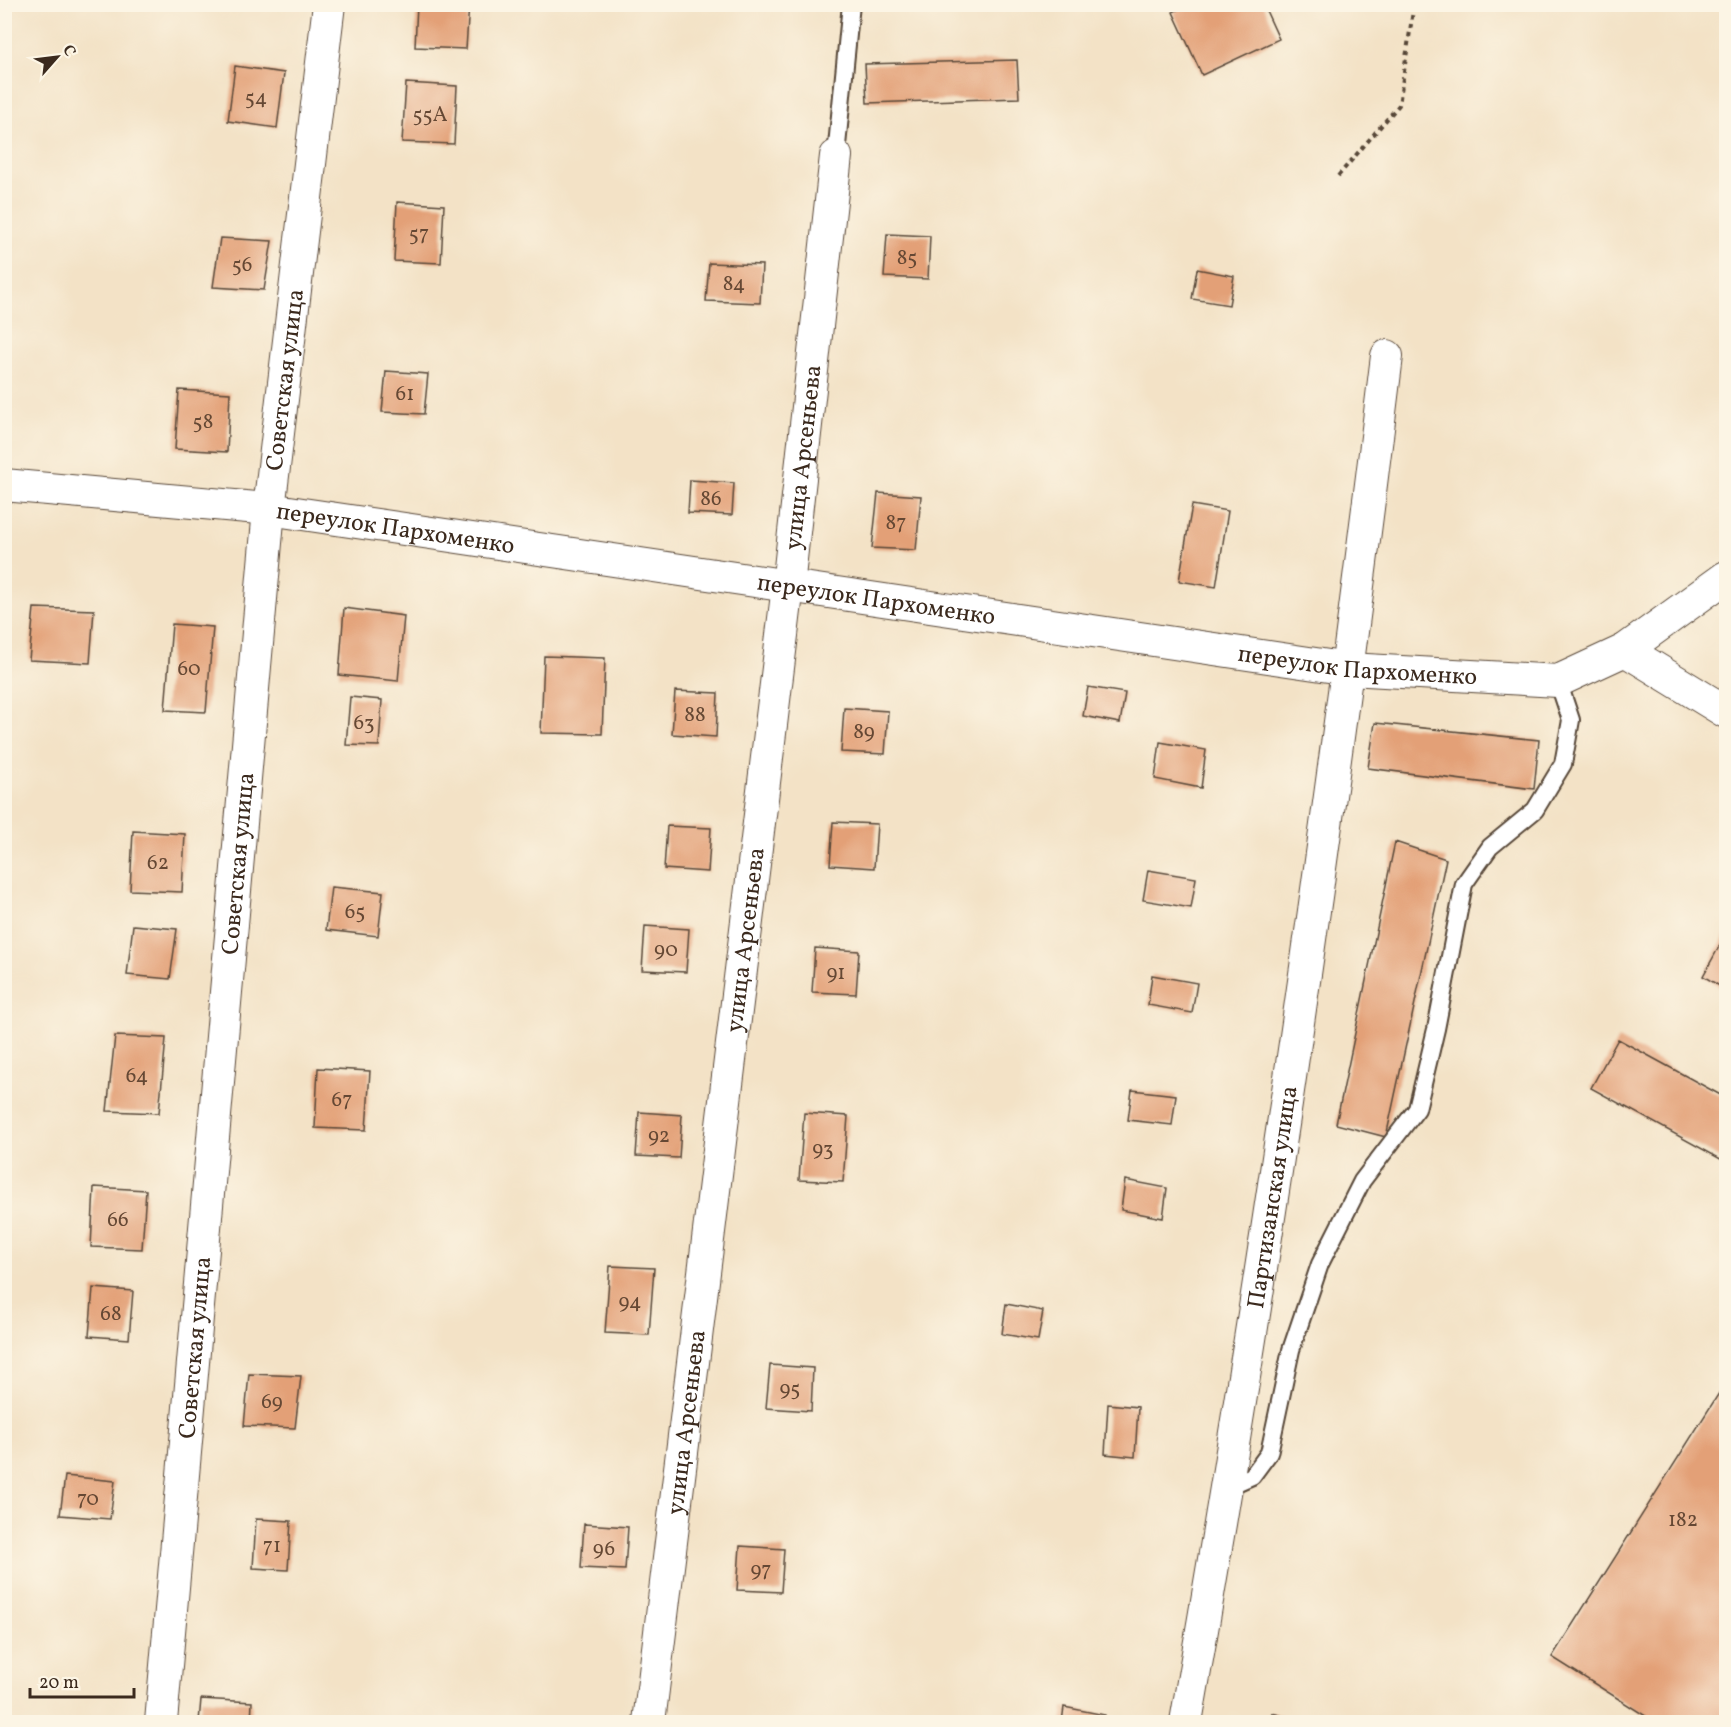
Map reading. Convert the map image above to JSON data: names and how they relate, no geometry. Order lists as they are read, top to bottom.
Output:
{
  "streets": {
    "street": [
      "Советская улица",
      "улица Арсеньева",
      "переулок Пархоменко",
      "Партизанская улица"
    ]
  },
  "crossings": [
    ["Советская улица", "переулок Пархоменко"],
    ["улица Арсеньева", "переулок Пархоменко"],
    ["переулок Пархоменко", "Партизанская улица"]
  ],
  "house_numbers": [
    "54",
    "55А",
    "57",
    "85",
    "56",
    "84",
    "61",
    "58",
    "86",
    "87",
    "60",
    "88",
    "63",
    "89",
    "62",
    "65",
    "90",
    "91",
    "64",
    "67",
    "92",
    "93",
    "66",
    "94",
    "68",
    "95",
    "69",
    "70",
    "182",
    "71",
    "96",
    "97"
  ],
  "scale_bar": "20 m",
  "north": "top right"
}
